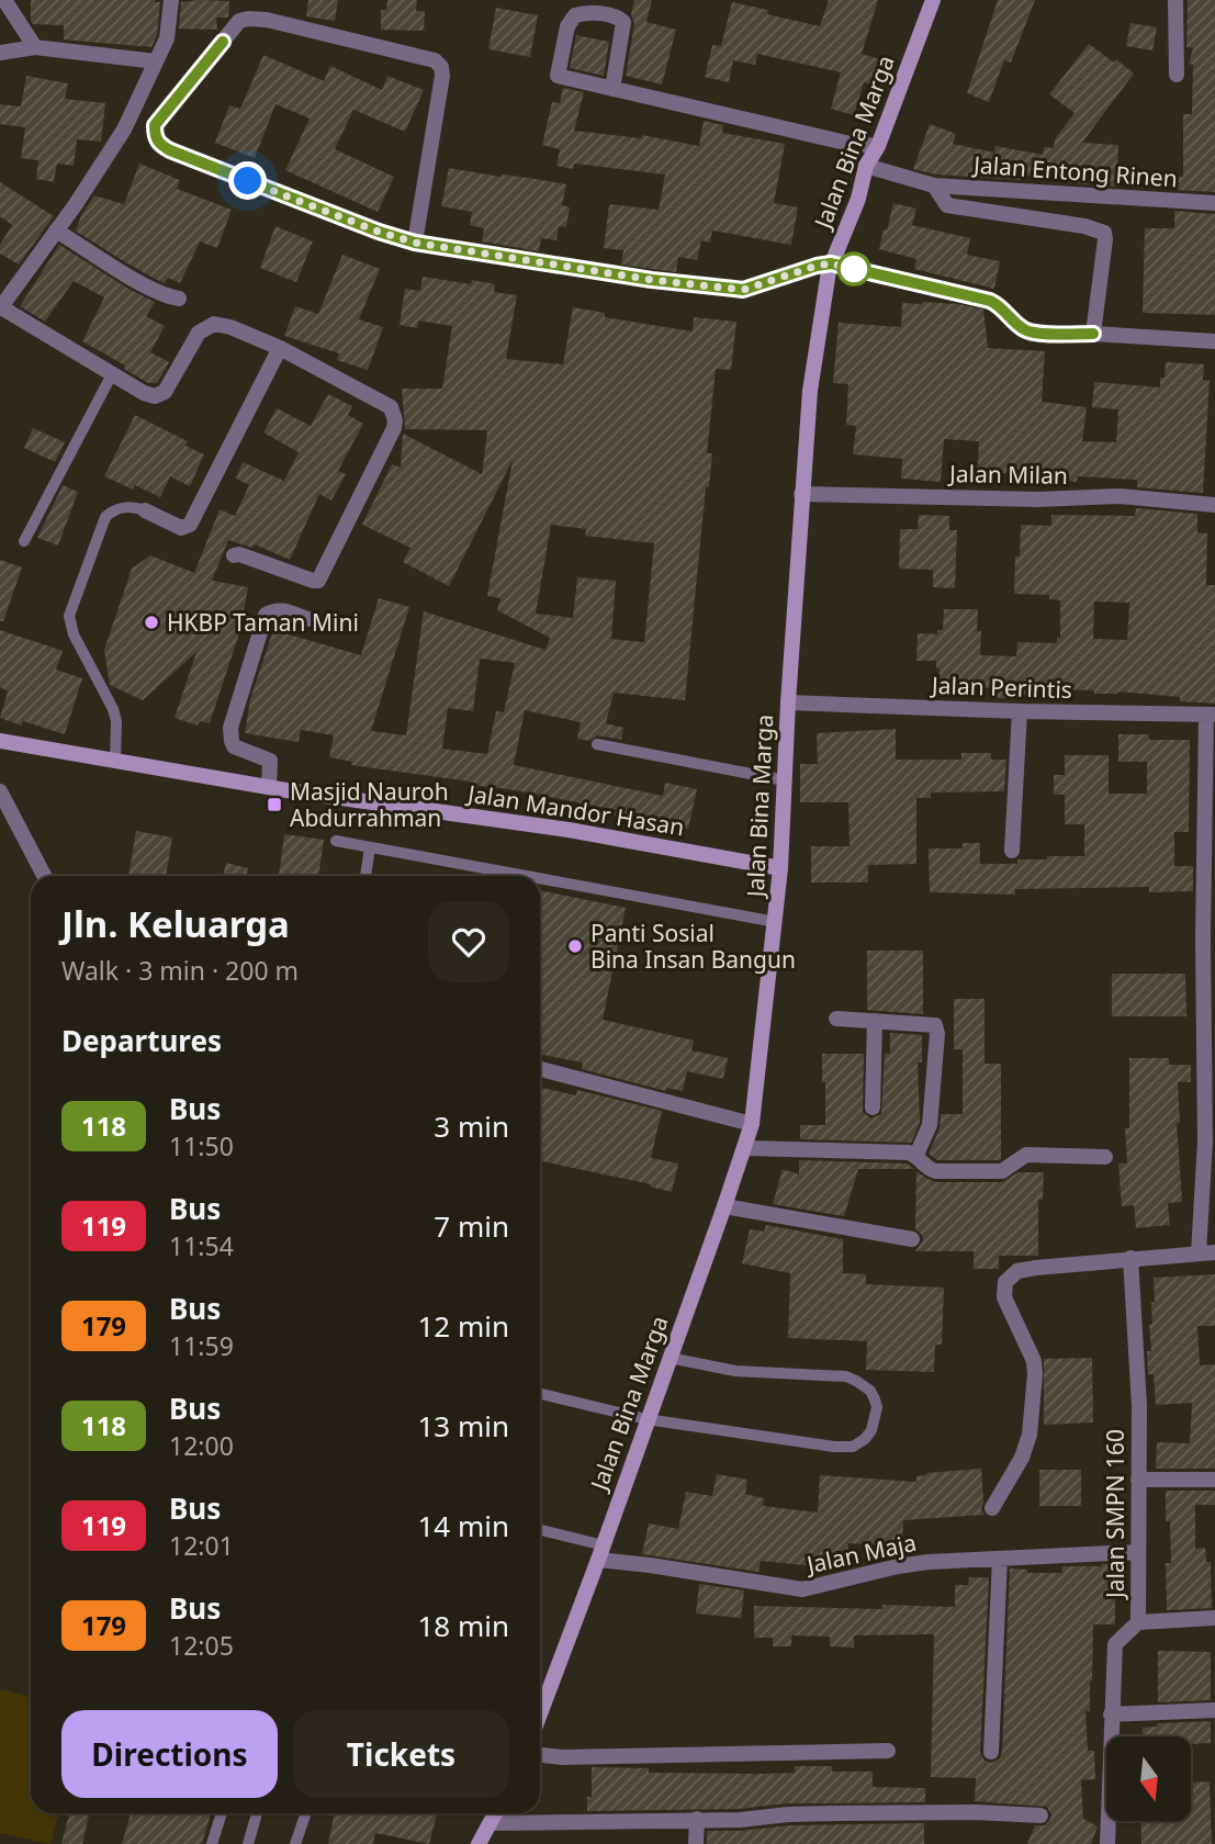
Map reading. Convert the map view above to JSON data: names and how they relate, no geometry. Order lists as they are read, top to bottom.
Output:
{
  "streets": {
    "street": [
      "Jalan Bina Marga",
      "Jalan Entong Rinen",
      "Jalan Milan",
      "Jalan Perintis",
      "Jalan Mandor Hasan",
      "Jalan SMPN 160",
      "Jalan Maja"
    ]
  },
  "crossings": [
    ["Jalan Bina Marga", "Jalan Entong Rinen"],
    ["Jalan Bina Marga", "Jalan Milan"],
    ["Jalan Bina Marga", "Jalan Perintis"],
    ["Jalan Bina Marga", "Jalan Mandor Hasan"],
    ["Jalan Bina Marga", "Jalan Maja"],
    ["Jalan SMPN 160", "Jalan Maja"]
  ],
  "places": {
    "other": ["HKBP Taman Mini", "Panti Sosial Bina Insan Bangun"],
    "transit": ["Masjid Nauroh Abdurrahman"]
  },
  "lines": ["bus line 118"],
  "north": "bottom",
  "page": {
    "heading": [
      ["Jln. Keluarga", "Walk · 3 min · 200 m"],
      "Departures"
    ],
    "list": [
      {
        "mark": "118",
        "name": "Bus",
        "note": "11:50",
        "value": "3 min"
      },
      {
        "mark": "119",
        "name": "Bus",
        "note": "11:54",
        "value": "7 min"
      },
      {
        "mark": "179",
        "name": "Bus",
        "note": "11:59",
        "value": "12 min"
      },
      {
        "mark": "118",
        "name": "Bus",
        "note": "12:00",
        "value": "13 min"
      },
      {
        "mark": "119",
        "name": "Bus",
        "note": "12:01",
        "value": "14 min"
      },
      {
        "mark": "179",
        "name": "Bus",
        "note": "12:05",
        "value": "18 min"
      }
    ],
    "buttons": ["Directions", "Tickets"]
  }
}
